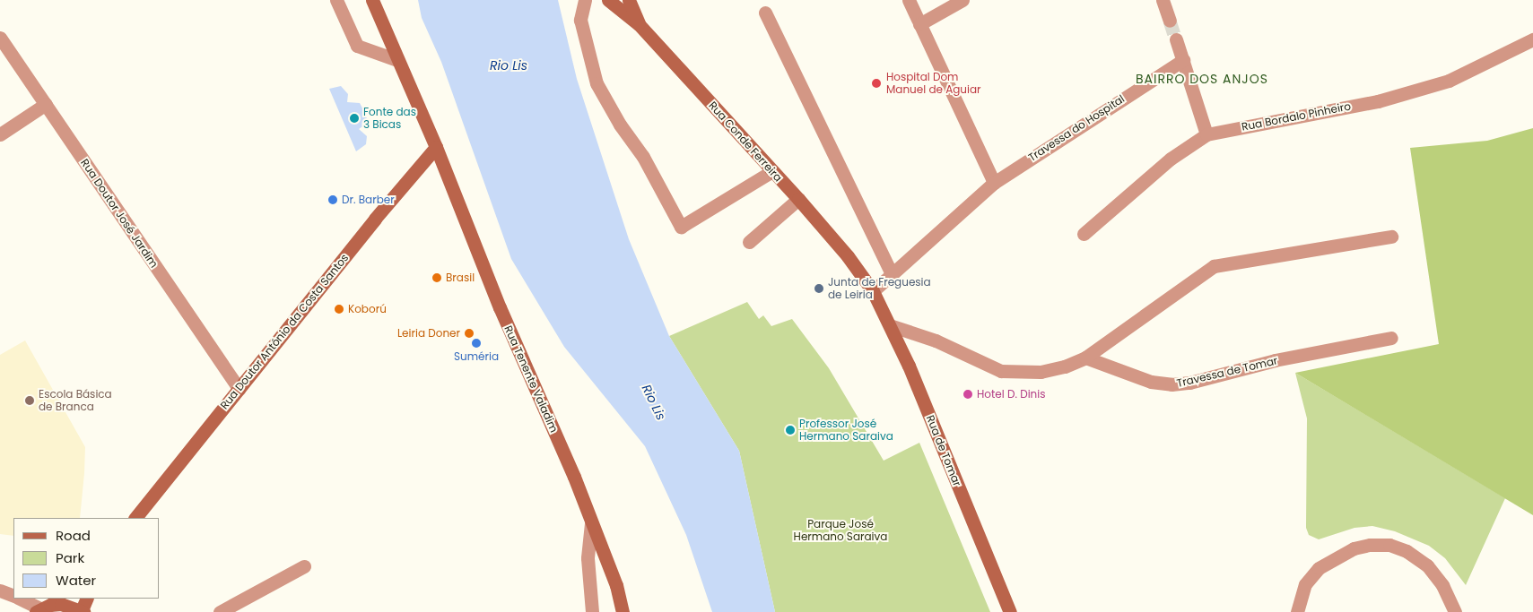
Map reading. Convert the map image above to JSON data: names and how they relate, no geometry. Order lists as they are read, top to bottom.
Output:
{
  "streets": {
    "street": [
      "Rua Bordalo Pinheiro",
      "Travessa do Hospital",
      "Rua Conde Ferreira",
      "Rua Doutor José Jardim",
      "Rua Doutor António da Costa Santos",
      "Travessa de Tomar",
      "Rua Tenente Valadim",
      "Rua de Tomar"
    ]
  },
  "crossings": [
    ["Travessa do Hospital", "Rua Conde Ferreira"],
    ["Travessa do Hospital", "Rua de Tomar"],
    ["Rua Conde Ferreira", "Rua de Tomar"],
    ["Rua Doutor José Jardim", "Rua Doutor António da Costa Santos"],
    ["Rua Doutor António da Costa Santos", "Rua Tenente Valadim"]
  ],
  "districts": ["BAIRRO DOS ANJOS"],
  "water": ["Rio Lis"],
  "parks": ["Parque José Hermano Saraiva"],
  "places": [
    "Hospital Dom Manuel de Aguiar",
    "Fonte das 3 Bicas",
    "Dr. Barber",
    "Brasil",
    "Junta de Freguesia de Leiria",
    "Koború",
    "Leiria Doner",
    "Suméria",
    "Hotel D. Dinis",
    "Escola Básica de Branca",
    "Professor José Hermano Saraiva"
  ],
  "legend": ["Road", "Park", "Water"]
}
